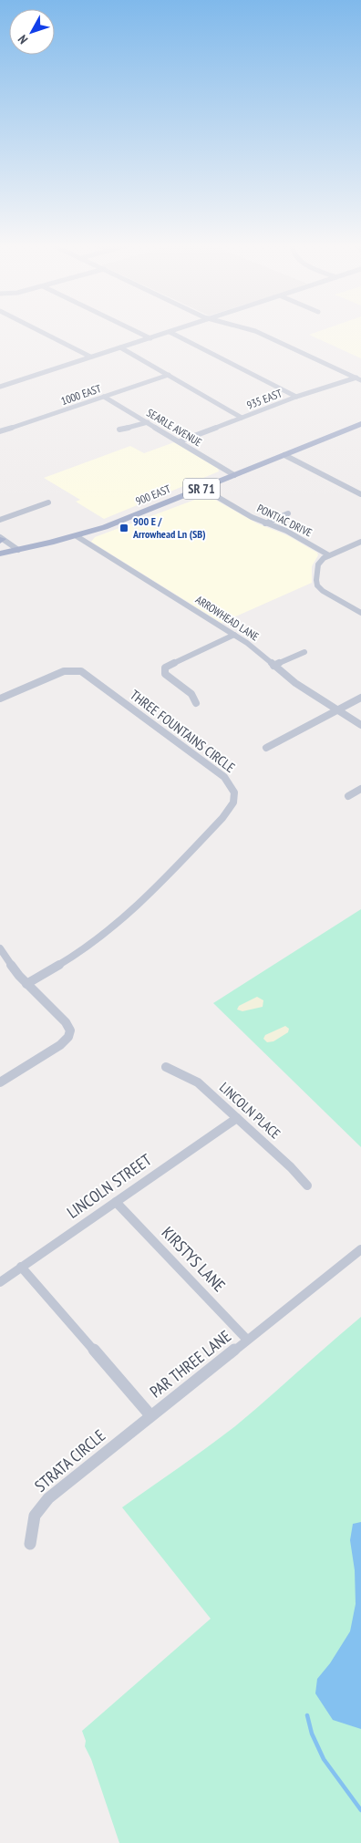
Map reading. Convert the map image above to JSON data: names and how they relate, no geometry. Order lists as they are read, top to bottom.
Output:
{
  "streets": {
    "main road": ["SR 71", "900 EAST"],
    "street": [
      "1000 EAST",
      "935 EAST",
      "SEARLE AVENUE",
      "PONTIAC DRIVE",
      "ARROWHEAD LANE",
      "THREE FOUNTAINS CIRCLE",
      "LINCOLN PLACE",
      "LINCOLN STREET",
      "KIRSTYS LANE",
      "PAR THREE LANE",
      "STRATA CIRCLE"
    ]
  },
  "crossings": [
    ["1000 EAST", "SEARLE AVENUE"],
    ["935 EAST", "SEARLE AVENUE"],
    ["SEARLE AVENUE", "900 EAST"],
    ["900 EAST", "PONTIAC DRIVE"],
    ["900 EAST", "ARROWHEAD LANE"],
    ["LINCOLN PLACE", "LINCOLN STREET"],
    ["LINCOLN STREET", "KIRSTYS LANE"],
    ["LINCOLN STREET", "PAR THREE LANE"],
    ["KIRSTYS LANE", "PAR THREE LANE"],
    ["PAR THREE LANE", "STRATA CIRCLE"]
  ],
  "places": {
    "transit": ["900 E / Arrowhead Ln (SB)"]
  },
  "north": "bottom left"
}
